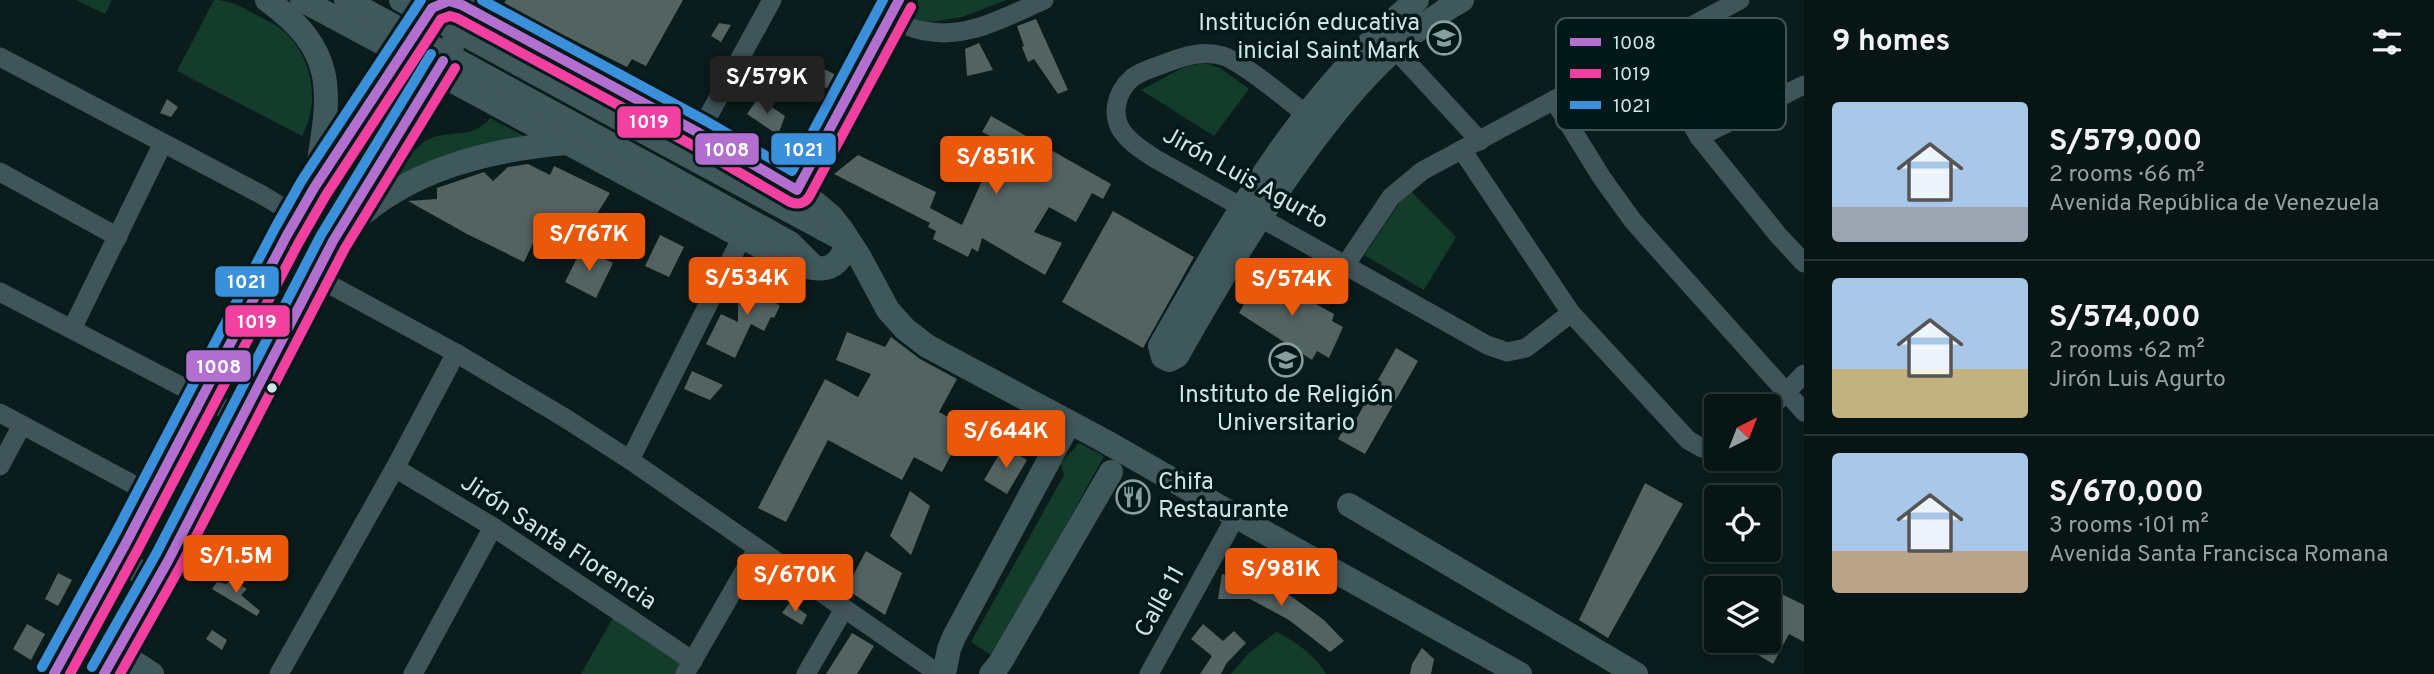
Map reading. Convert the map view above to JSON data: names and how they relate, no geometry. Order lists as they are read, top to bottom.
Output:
{
  "streets": {
    "street": ["Jirón Luis Agurto", "Jirón Santa Florencia", "Calle 11"]
  },
  "places": {
    "school or university": ["Institución educativa inicial Saint Mark", "Instituto de Religión Universitario"],
    "restaurant": ["Chifa Restaurante"]
  },
  "lines": ["transit line 1008", "transit line 1021", "transit line 1019"],
  "legend": ["1008", "1019", "1021"],
  "north": "top right",
  "page": {
    "heading": "9 homes",
    "price": [
      "S/579K",
      "S/851K",
      "S/767K",
      "S/534K",
      "S/574K",
      "S/644K",
      "S/1.5M",
      "S/981K",
      "S/670K"
    ],
    "list": [
      {
        "name": "S/579,000",
        "note": "2 rooms · 66 m² · Avenida República de Venezuela"
      },
      {
        "name": "S/574,000",
        "note": "2 rooms · 62 m² · Jirón Luis Agurto"
      },
      {
        "name": "S/670,000",
        "note": "3 rooms · 101 m² · Avenida Santa Francisca Romana"
      }
    ]
  }
}
